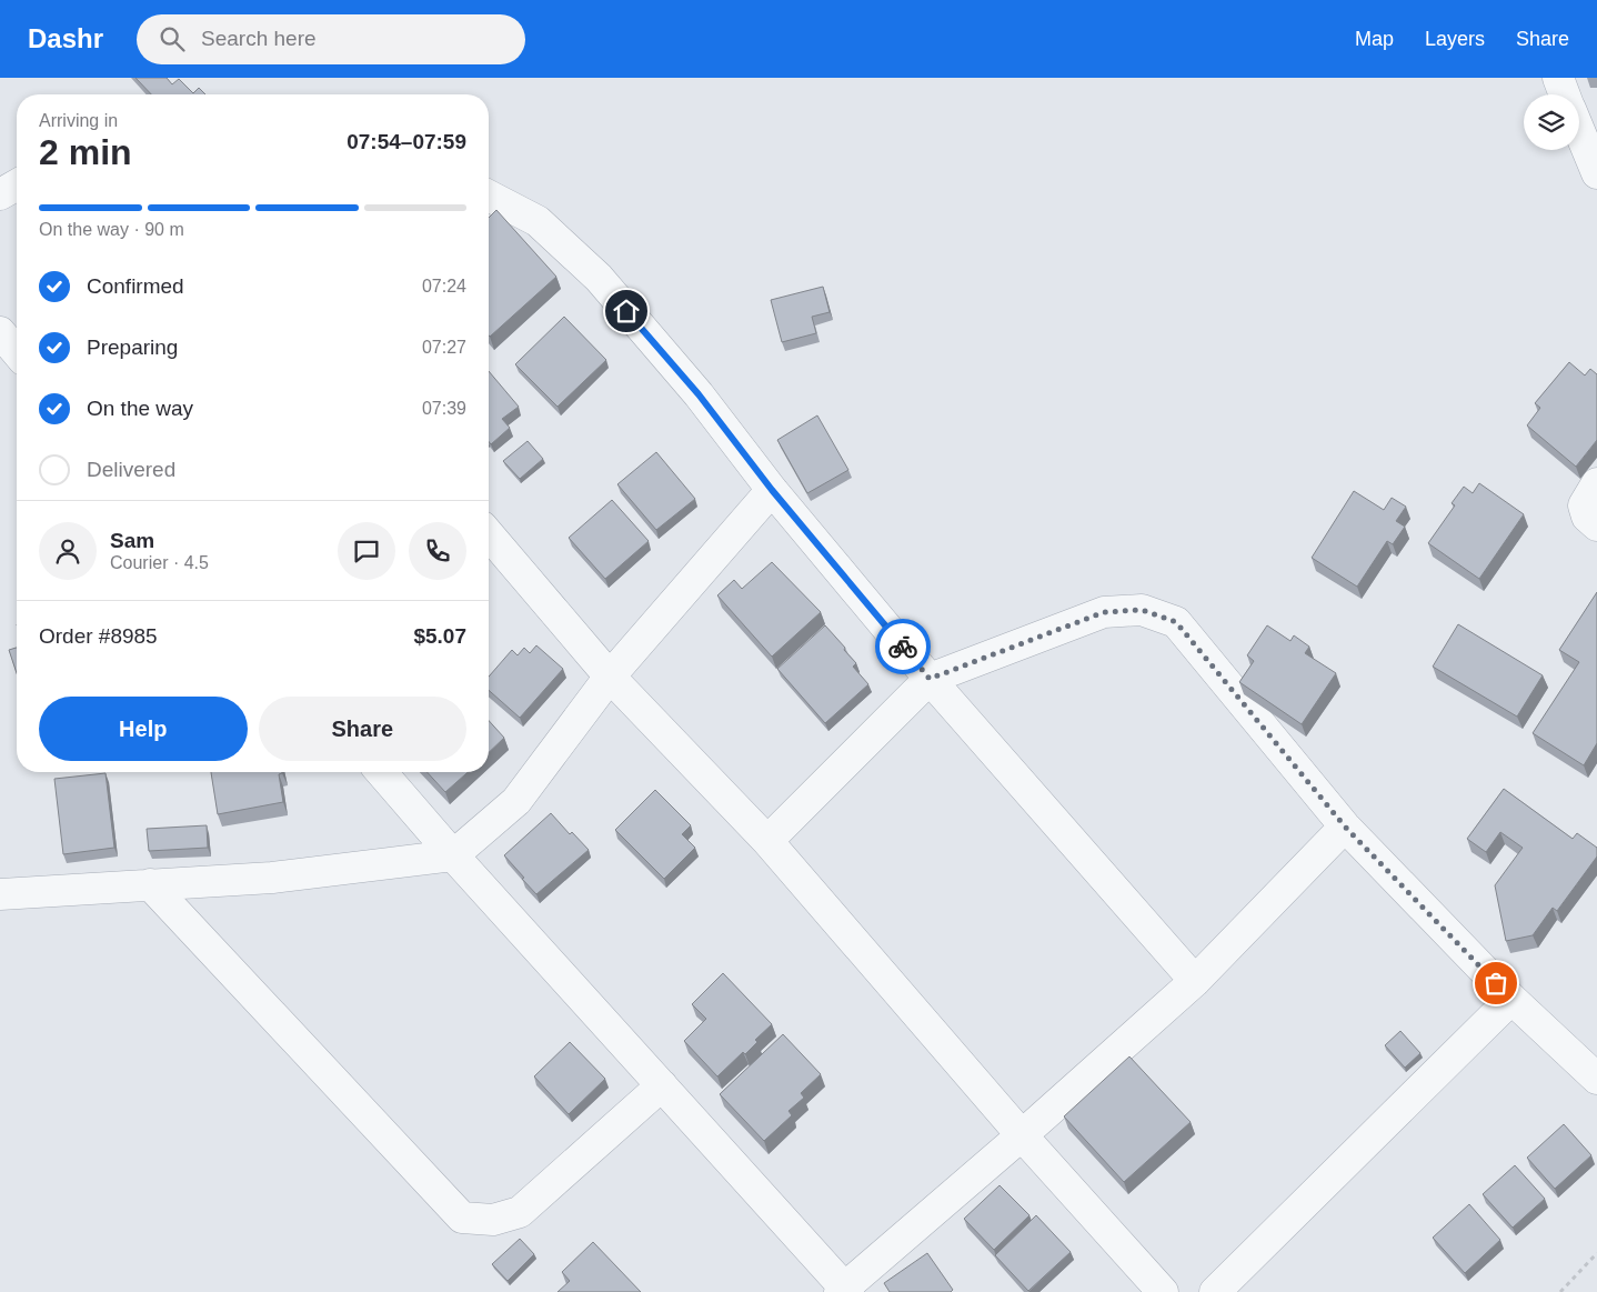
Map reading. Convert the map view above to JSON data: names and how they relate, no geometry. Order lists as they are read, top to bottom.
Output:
{
  "page": {
    "header": "Dashr",
    "search": "Search here",
    "nav": ["Map", "Layers", "Share"],
    "heading": ["2 min", "Arriving in", "07:54–07:59"],
    "panel": [
      "Sam",
      "Courier · 4.5",
      "Order #8985",
      "$5.07"
    ],
    "bar": "On the way · 90 m",
    "list": [
      ["Confirmed", "07:24"],
      ["Preparing", "07:27"],
      ["On the way", "07:39"],
      "Delivered"
    ],
    "buttons": ["Help", "Share"]
  }
}
